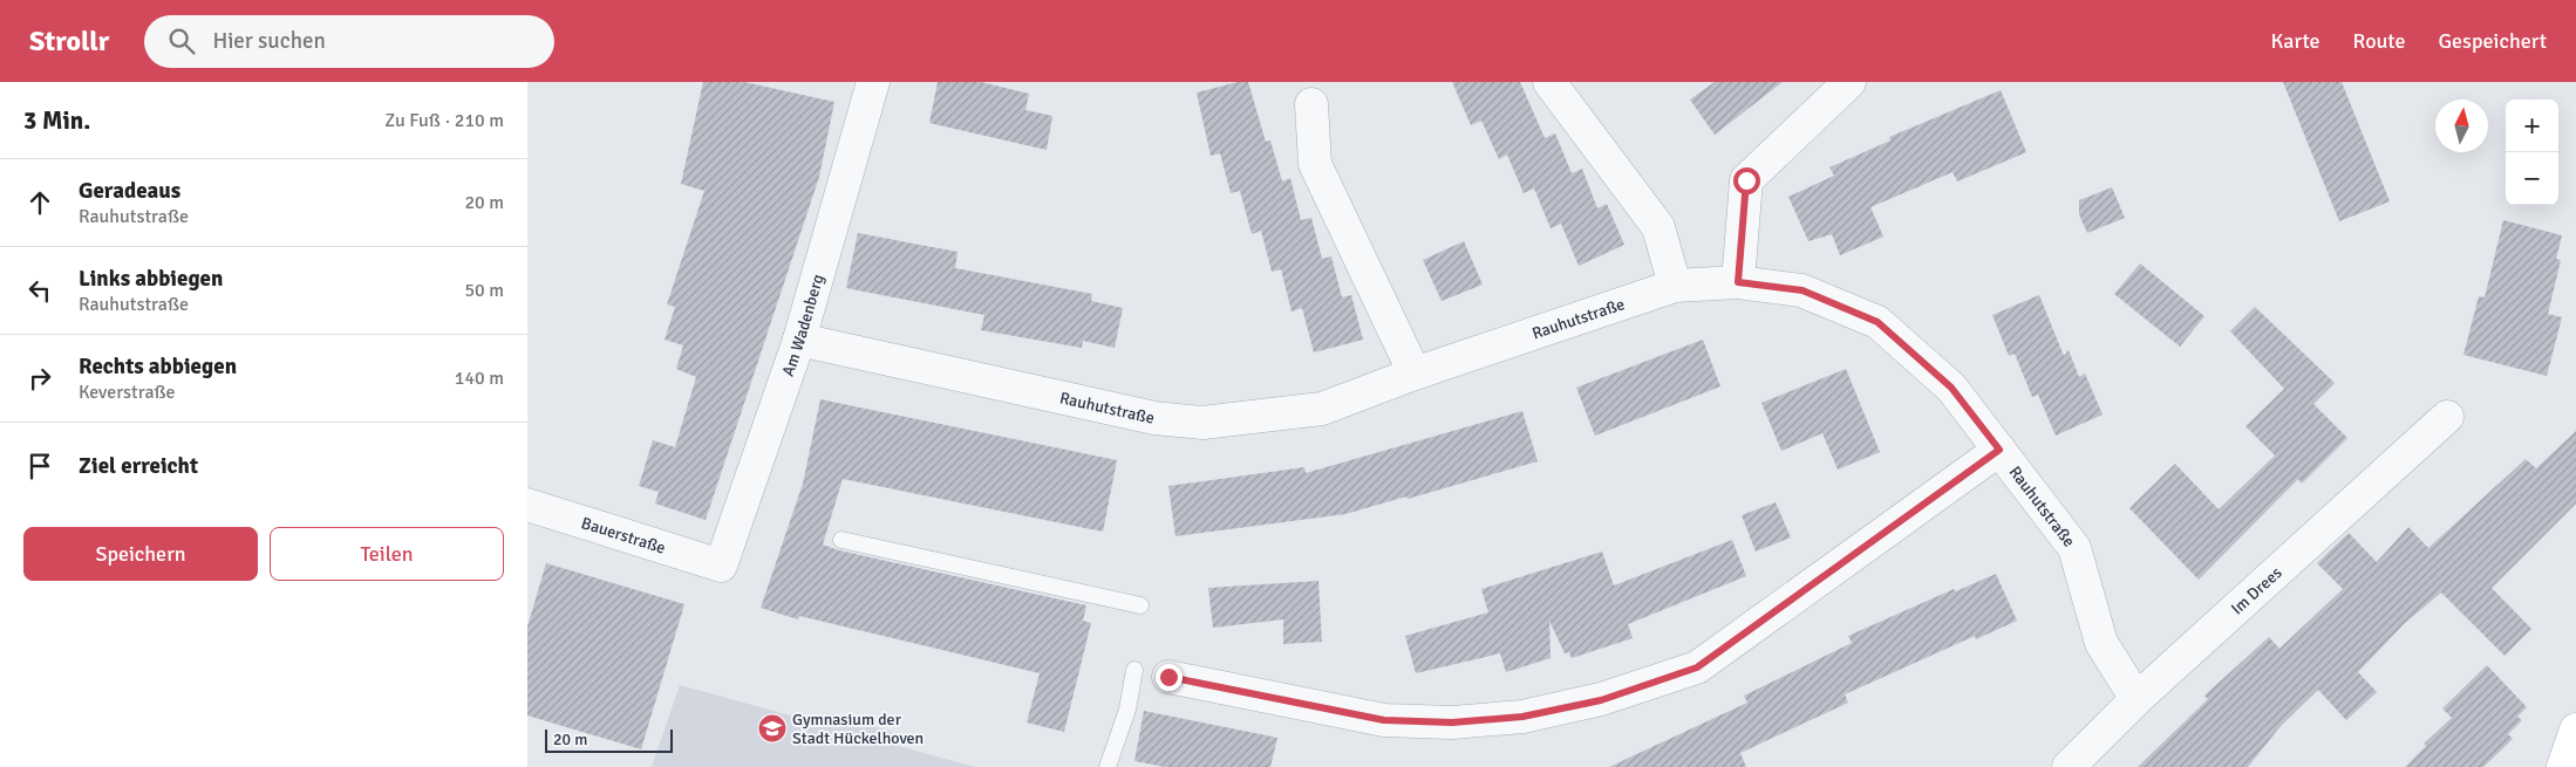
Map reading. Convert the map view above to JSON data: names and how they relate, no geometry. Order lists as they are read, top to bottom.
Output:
{
  "streets": {
    "street": [
      "Rauhutstraße",
      "Am Wadenberg",
      "Bauerstraße",
      "Im Drees"
    ]
  },
  "crossings": [
    ["Rauhutstraße", "Am Wadenberg"],
    ["Rauhutstraße", "Im Drees"],
    ["Am Wadenberg", "Bauerstraße"]
  ],
  "places": {
    "school or university": ["Gymnasium der Stadt Hückelhoven"]
  },
  "scale_bar": "20 m",
  "north": "top",
  "page": {
    "header": "Strollr",
    "search": "Hier suchen",
    "nav": ["Karte", "Route", "Gespeichert"],
    "heading": ["3 Min.", "Zu Fuß · 210 m"],
    "map_buttons": ["+", "−"],
    "list": [
      ["Geradeaus", "Rauhutstraße", "20 m"],
      ["Links abbiegen", "Rauhutstraße", "50 m"],
      ["Rechts abbiegen", "Keverstraße", "140 m"],
      "Ziel erreicht"
    ],
    "buttons": ["Speichern", "Teilen"],
    "scale": "20 m"
  }
}
